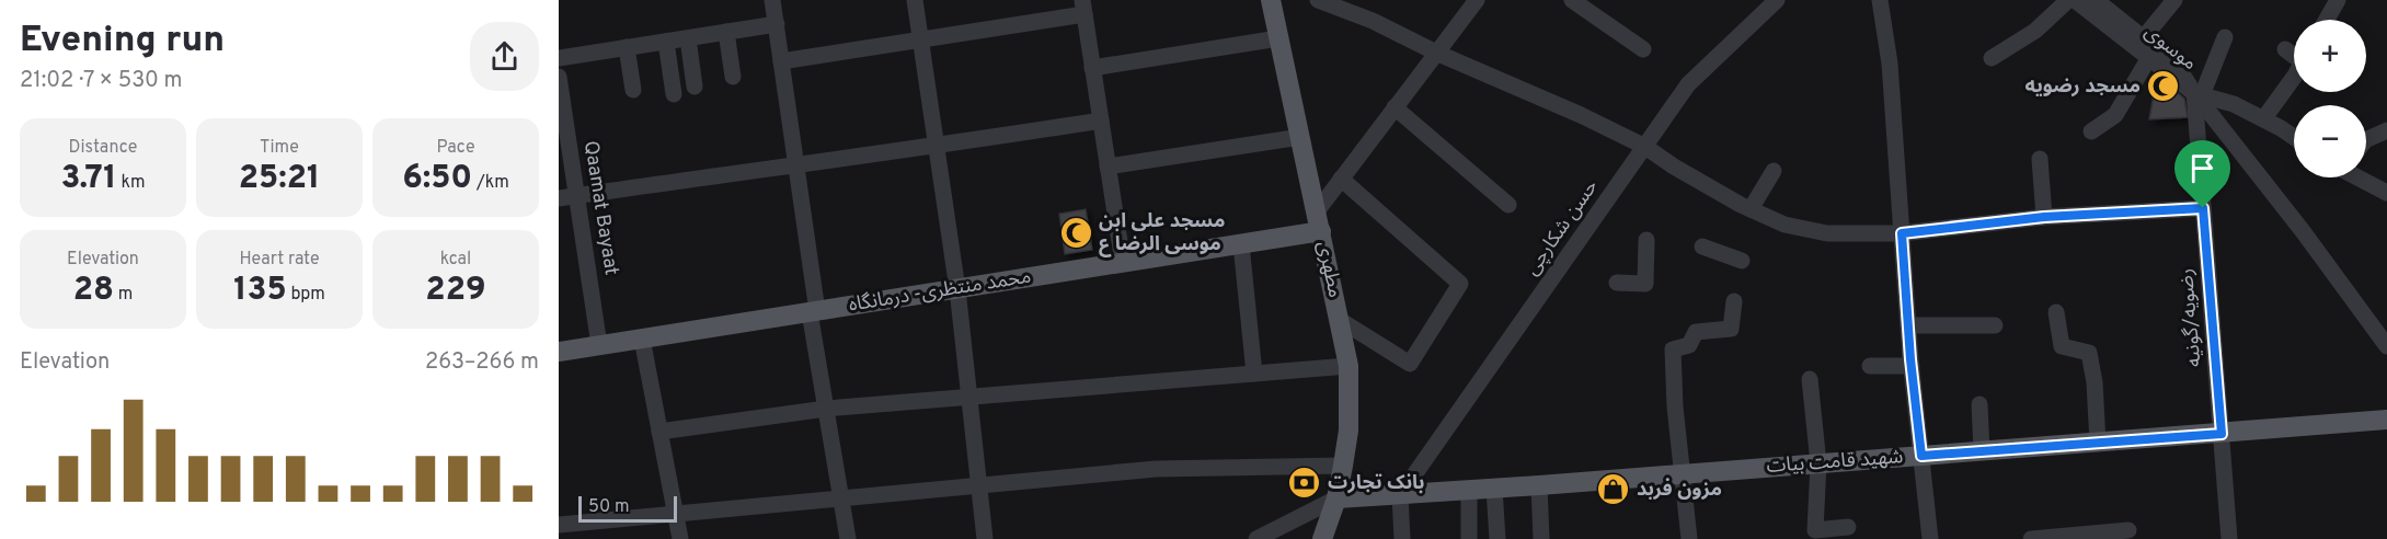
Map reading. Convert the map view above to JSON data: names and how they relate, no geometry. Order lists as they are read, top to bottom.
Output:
{
  "streets": {
    "main road": ["مطهری", "محمد منتظری- درمانگاه", "شهید قامت بیات"],
    "street": [
      "موسوی",
      "Qaamat Bayaat",
      "حسن شکارچی",
      "رضویه/گونیه"
    ]
  },
  "crossings": [
    ["موسوی", "رضویه/گونیه"],
    ["Qaamat Bayaat", "محمد منتظری- درمانگاه"],
    ["حسن شکارچی", "شهید قامت بیات"],
    ["مطهری", "محمد منتظری- درمانگاه"],
    ["مطهری", "شهید قامت بیات"],
    ["رضویه/گونیه", "شهید قامت بیات"]
  ],
  "places": {
    "mosque": ["مسجد رضویه", "مسجد علی ابن موسی الرضا ع"],
    "bank": ["بانک تجارت"],
    "shop": ["مزون فربد"]
  },
  "scale_bar": "50 m",
  "page": {
    "heading": ["Evening run", "21:02 · 7 × 530 m"],
    "map_buttons": ["+", "−"],
    "stats": [
      ["Distance", "3.71 km"],
      ["Time", "25:21"],
      ["Pace", "6:50 /km"],
      ["Elevation", "28 m"],
      ["Heart rate", "135 bpm"],
      ["kcal", "229"]
    ],
    "chart": ["Elevation", "263–266 m"],
    "scale": "50 m"
  }
}
